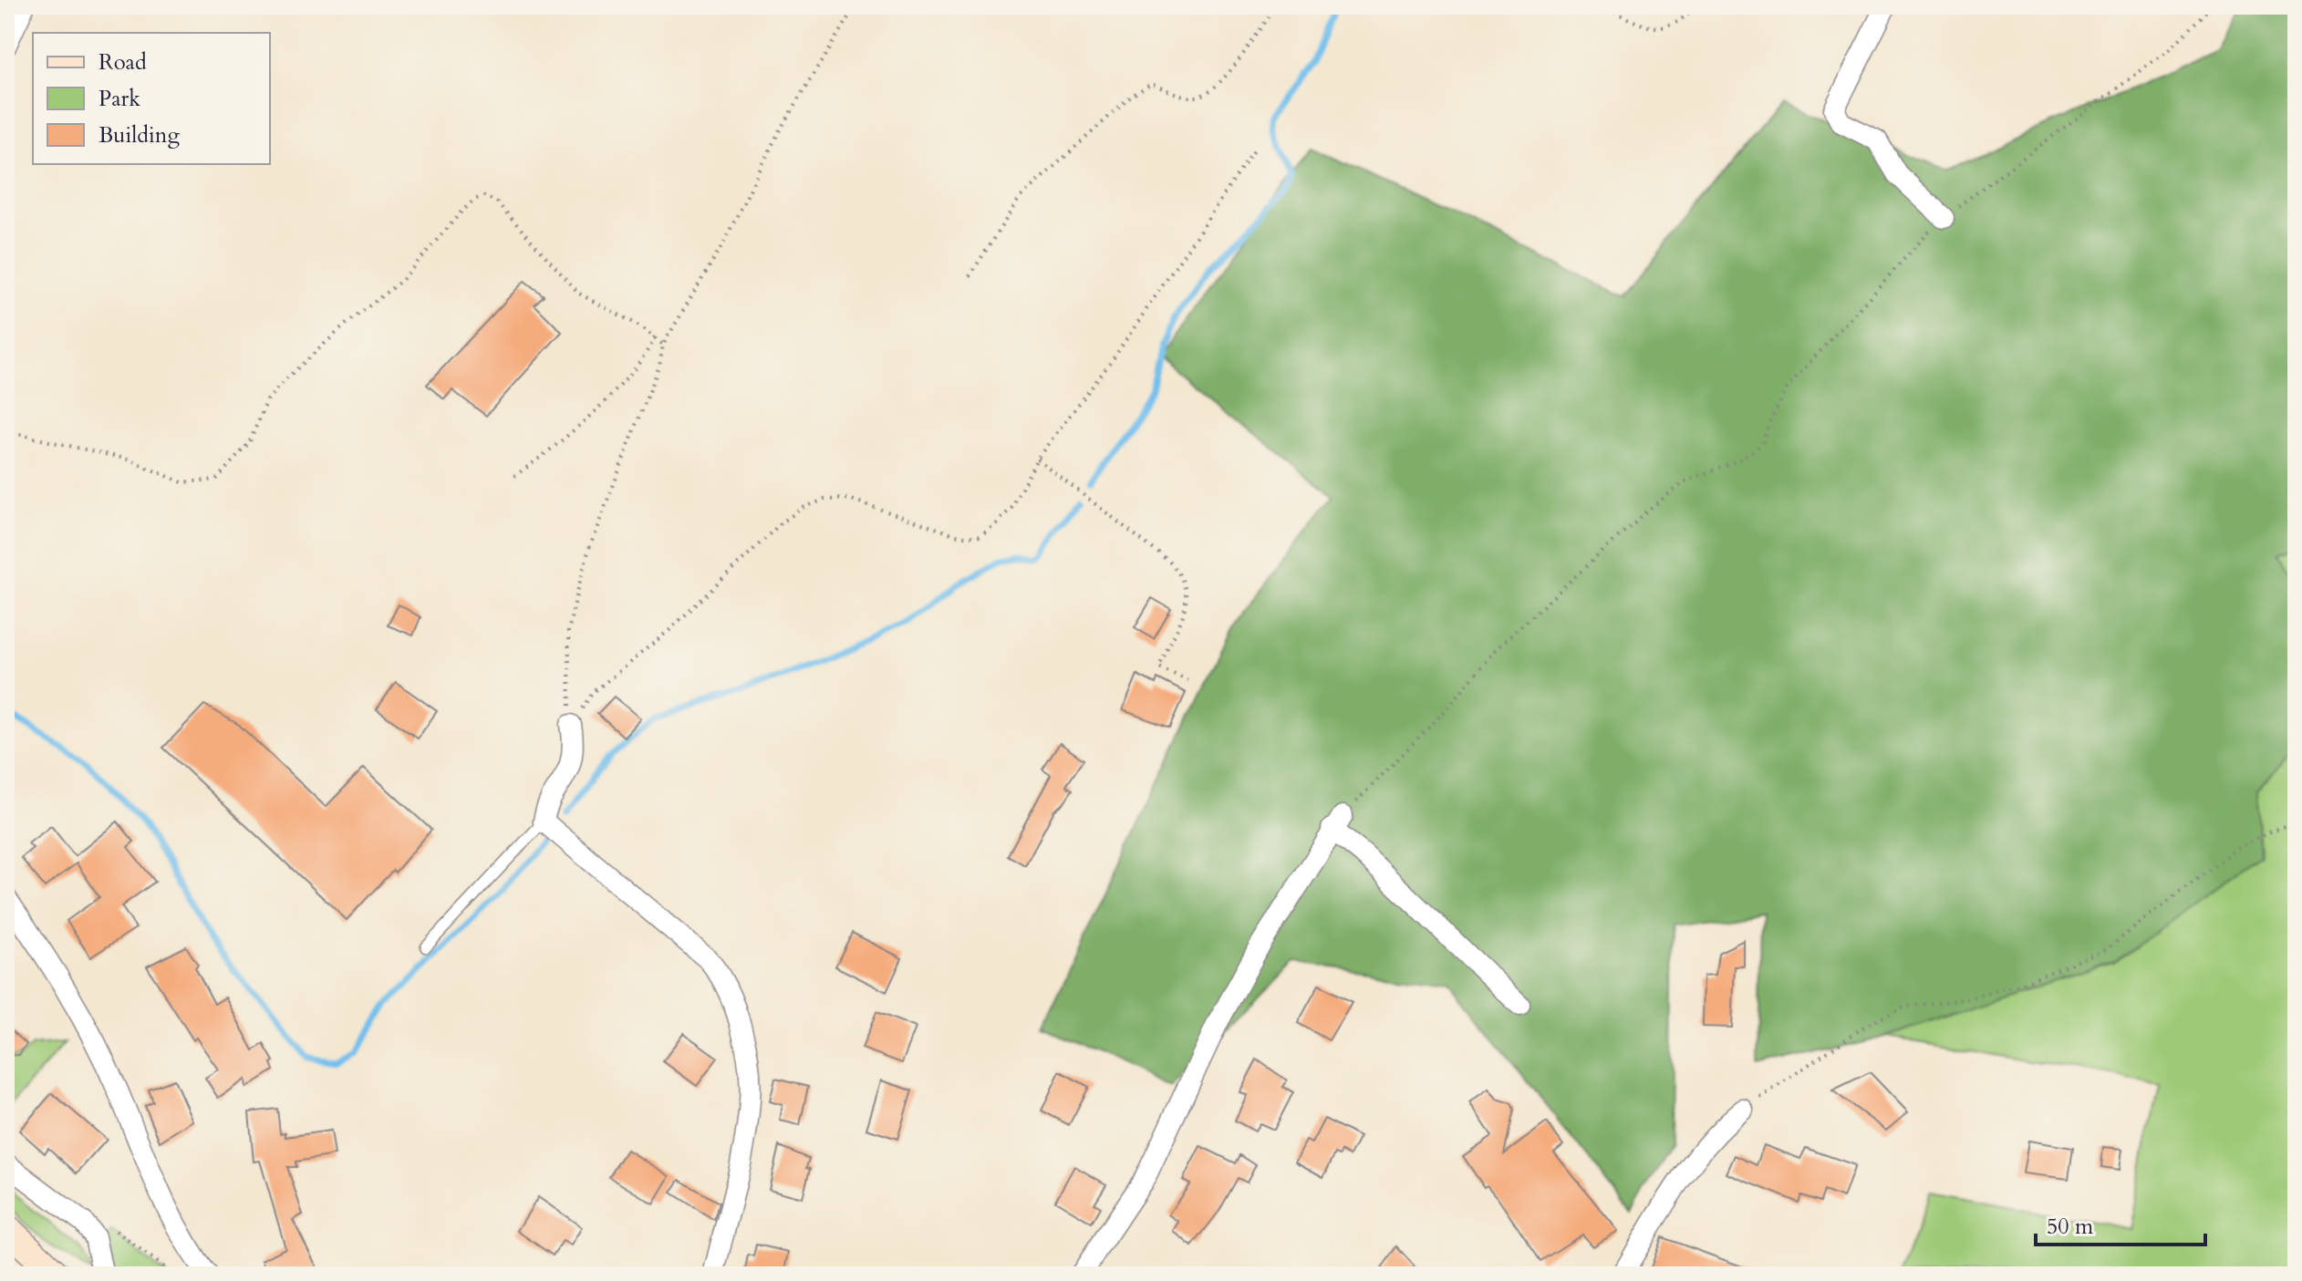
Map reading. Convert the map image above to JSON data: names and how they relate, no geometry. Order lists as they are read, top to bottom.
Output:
{
  "legend": ["Road", "Park", "Building"],
  "scale_bar": "50 m"
}
